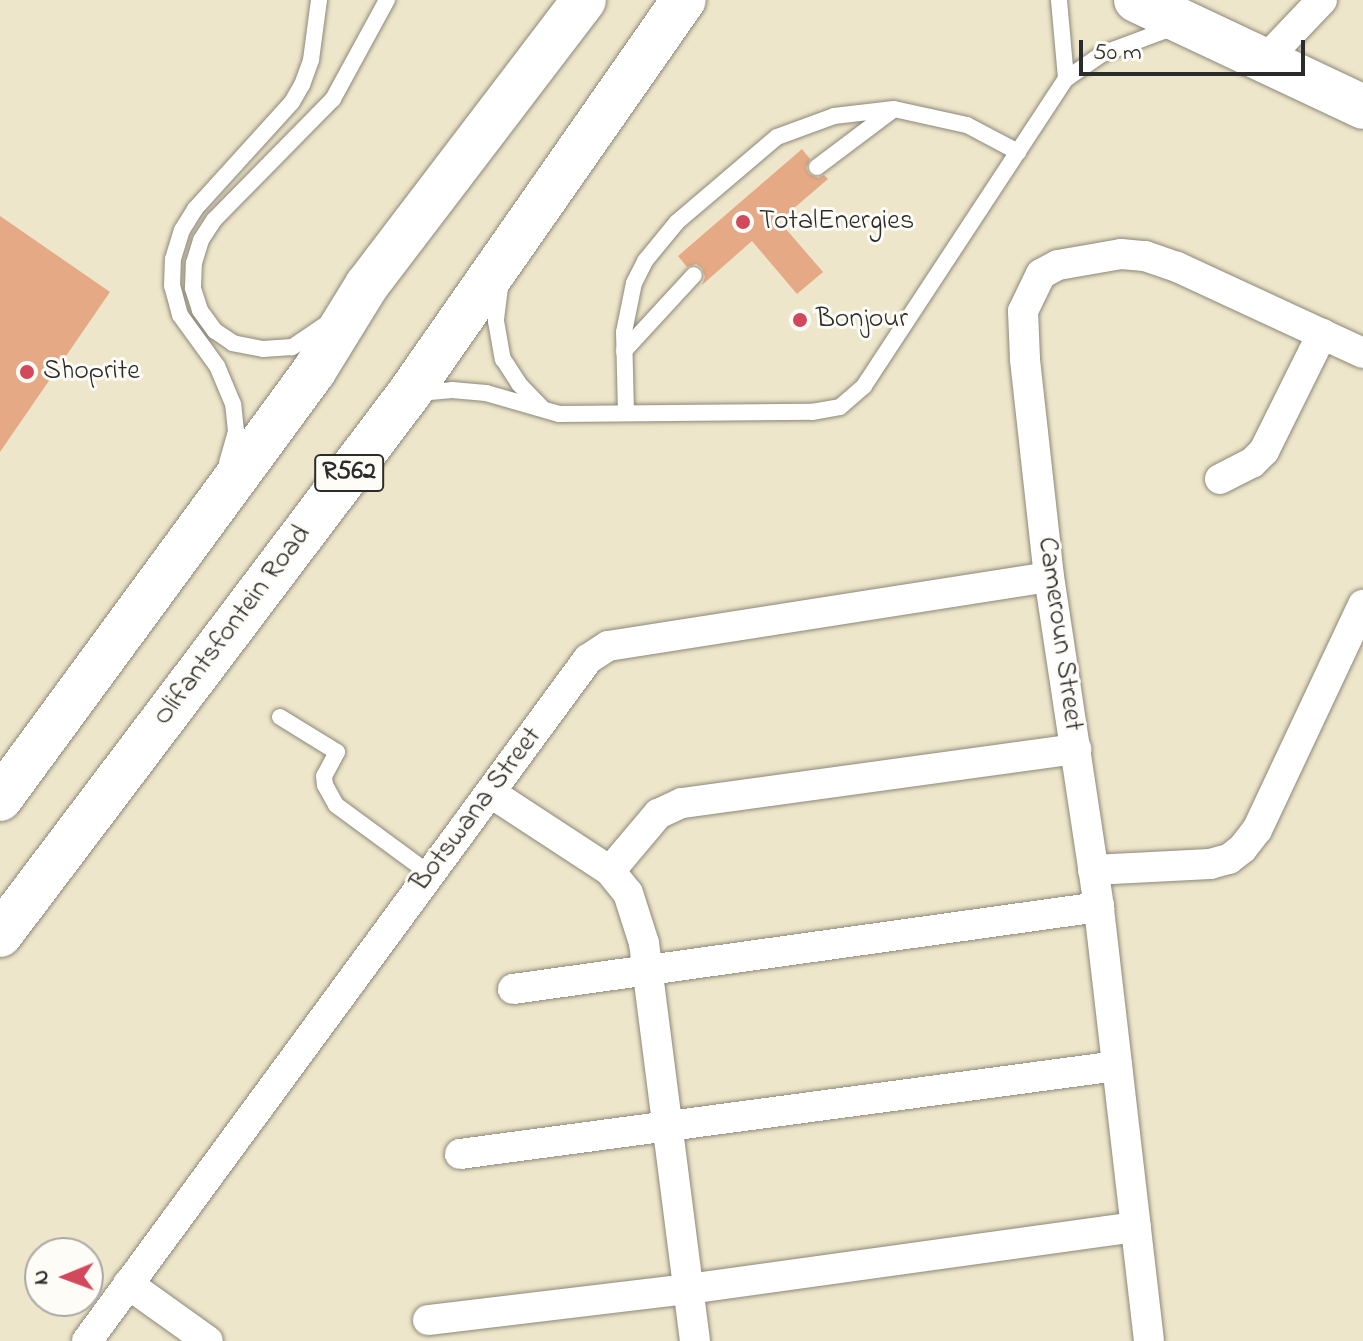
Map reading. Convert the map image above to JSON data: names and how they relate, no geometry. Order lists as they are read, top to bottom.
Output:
{
  "streets": {
    "main road": ["R562", "Olifantsfontein Road"],
    "street": ["Cameroun Street", "Botswana Street"]
  },
  "crossings": [
    ["Cameroun Street", "Botswana Street"]
  ],
  "places": ["TotalEnergies", "Bonjour", "Shoprite"],
  "scale_bar": "50 m",
  "north": "left"
}
